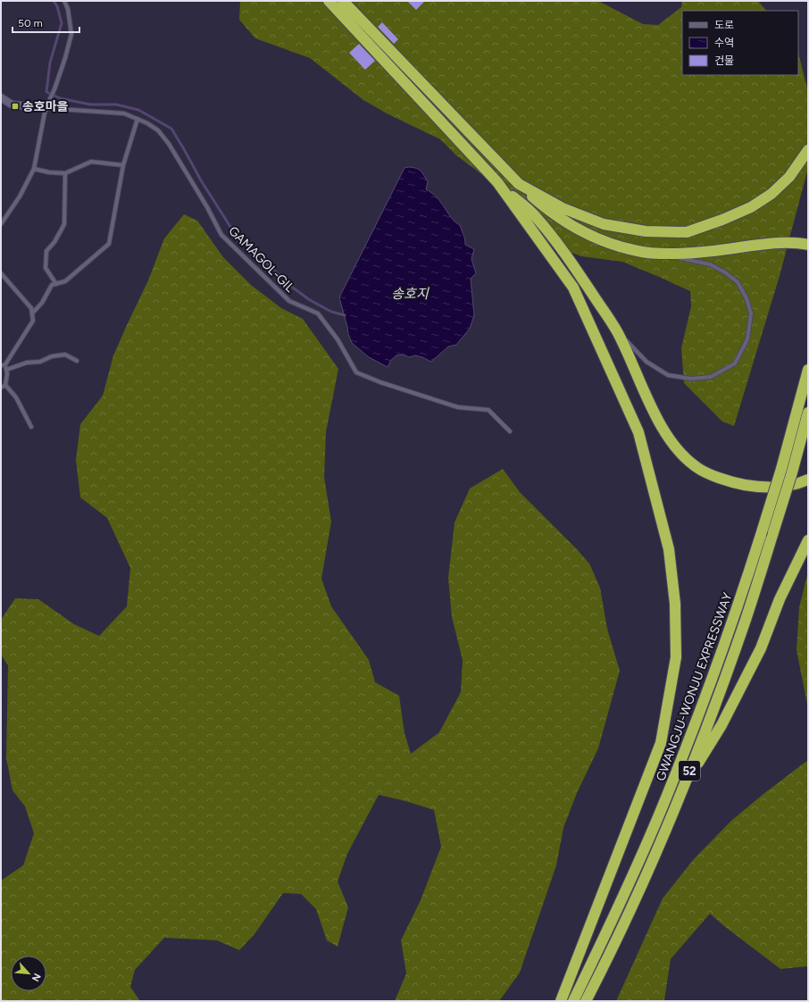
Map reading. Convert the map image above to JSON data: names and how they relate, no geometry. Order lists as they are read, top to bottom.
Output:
{
  "streets": {
    "highway": ["GWANGJU-WONJU EXPRESSWAY", "52"],
    "lane": ["GAMAGOL-GIL"]
  },
  "water": ["송호지"],
  "places": {
    "transit": ["송호마을"]
  },
  "legend": ["도로", "수역", "건물"],
  "scale_bar": "50 m",
  "north": "bottom right"
}
